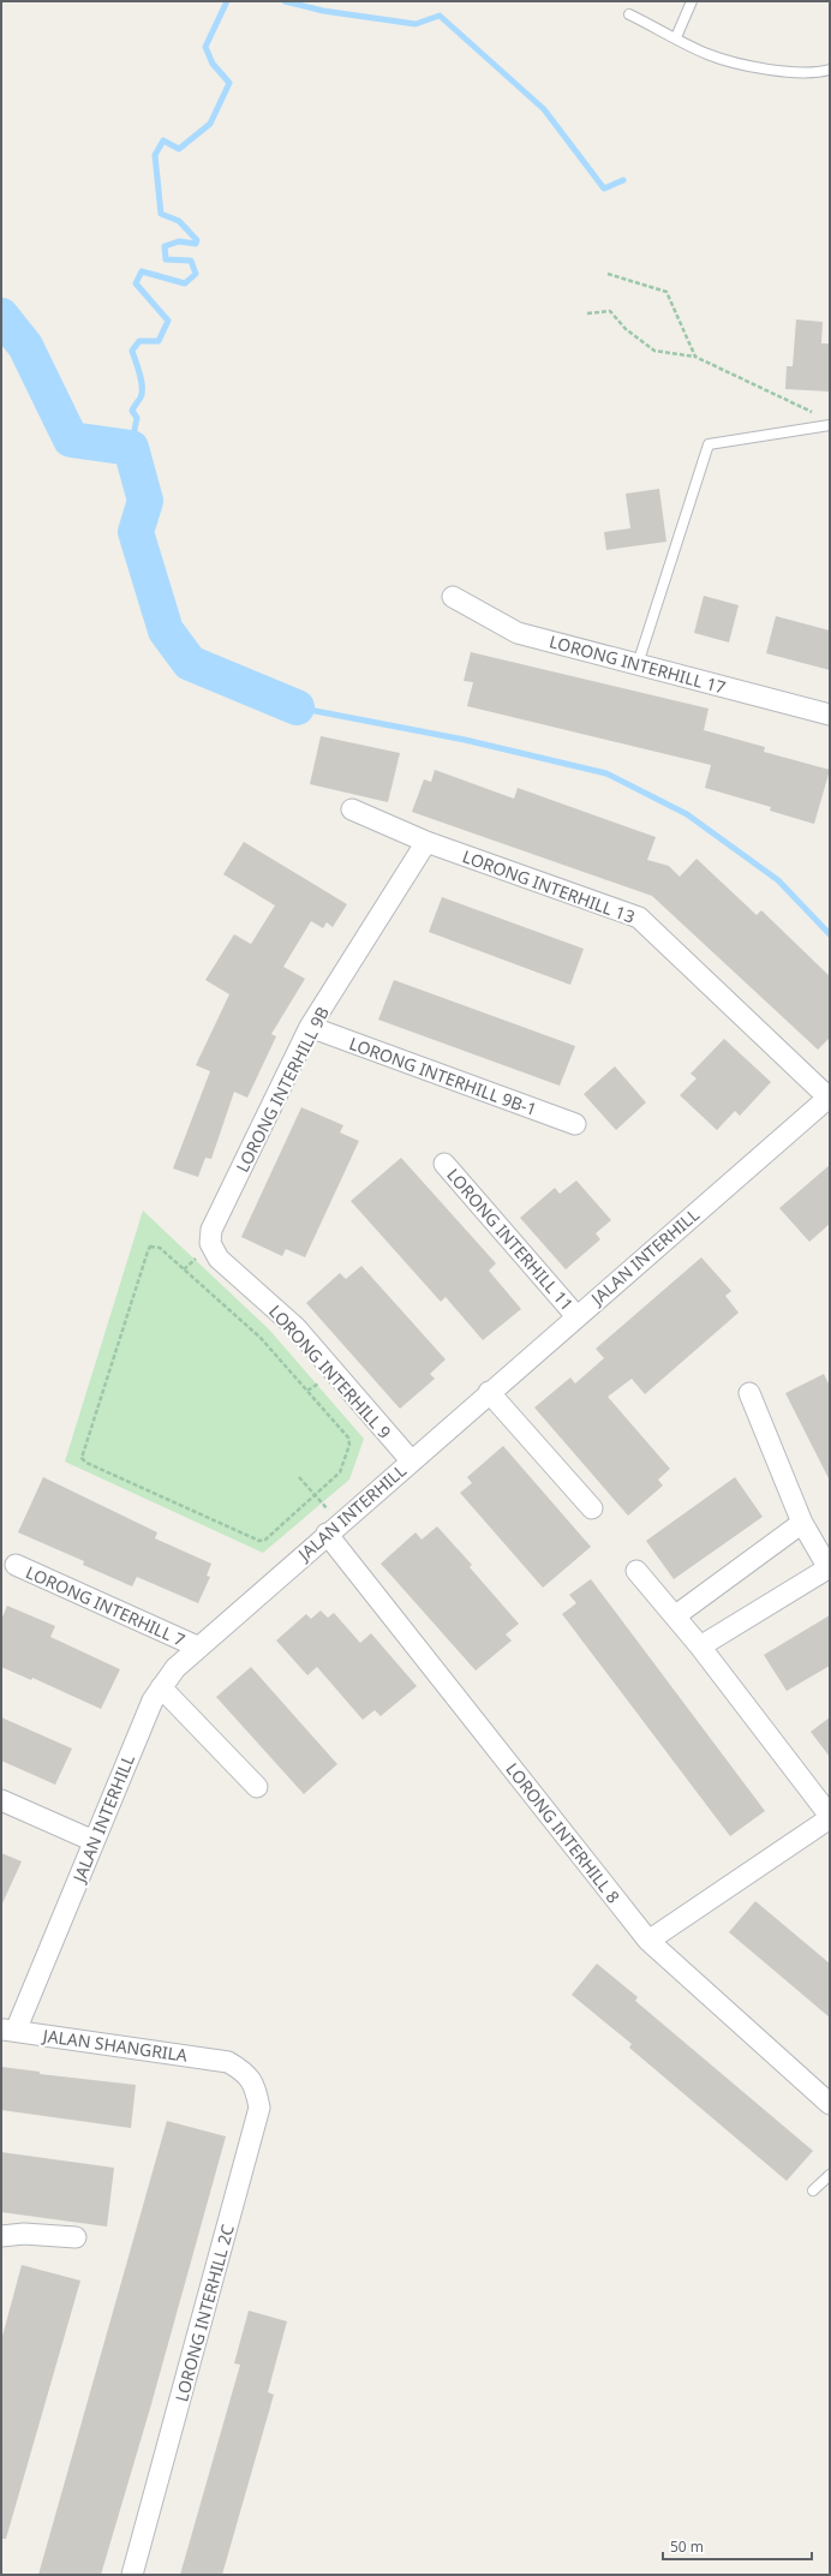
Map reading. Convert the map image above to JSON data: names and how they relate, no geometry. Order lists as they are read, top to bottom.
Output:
{
  "streets": {
    "street": [
      "LORONG INTERHILL 17",
      "LORONG INTERHILL 13",
      "LORONG INTERHILL 9B-1",
      "LORONG INTERHILL 9B",
      "LORONG INTERHILL 11",
      "JALAN INTERHILL",
      "LORONG INTERHILL 9",
      "LORONG INTERHILL 7",
      "LORONG INTERHILL 8",
      "JALAN SHANGRILA",
      "LORONG INTERHILL 2C"
    ]
  },
  "crossings": [
    ["LORONG INTERHILL 13", "LORONG INTERHILL 9B"],
    ["LORONG INTERHILL 13", "JALAN INTERHILL"],
    ["LORONG INTERHILL 9B-1", "LORONG INTERHILL 9B"],
    ["LORONG INTERHILL 9B", "LORONG INTERHILL 9"],
    ["LORONG INTERHILL 11", "JALAN INTERHILL"],
    ["JALAN INTERHILL", "LORONG INTERHILL 9"],
    ["JALAN INTERHILL", "LORONG INTERHILL 7"],
    ["JALAN INTERHILL", "LORONG INTERHILL 8"],
    ["JALAN INTERHILL", "JALAN SHANGRILA"],
    ["JALAN SHANGRILA", "LORONG INTERHILL 2C"]
  ],
  "scale_bar": "50 m"
}
